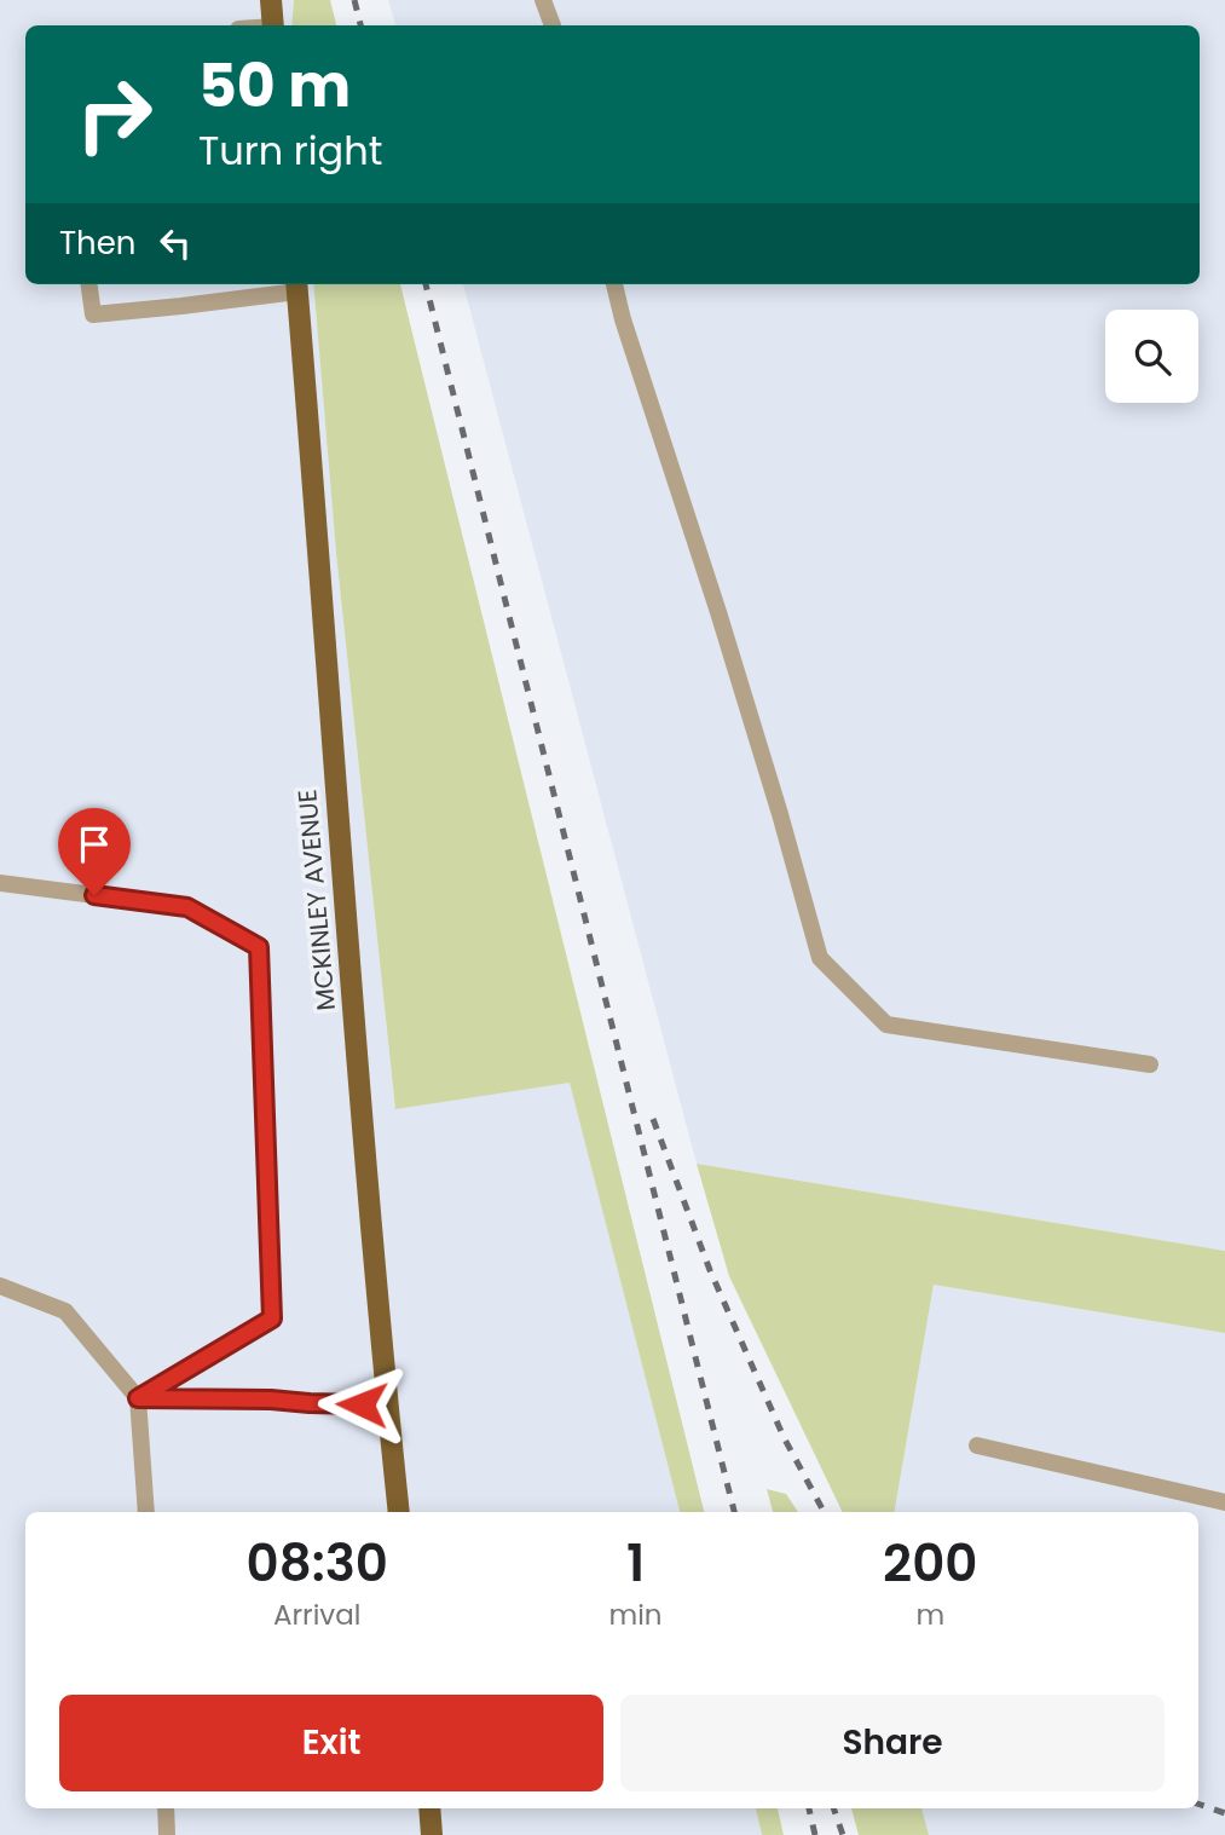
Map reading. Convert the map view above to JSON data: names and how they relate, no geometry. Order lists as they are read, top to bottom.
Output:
{
  "streets": {
    "main road": ["MCKINLEY AVENUE"]
  },
  "page": {
    "turn": ["50 m", "Turn right"],
    "then": "Then",
    "eta": [
      "08:30",
      "Arrival",
      "1",
      "min",
      "200",
      "m"
    ],
    "buttons": ["Exit", "Share"]
  }
}
